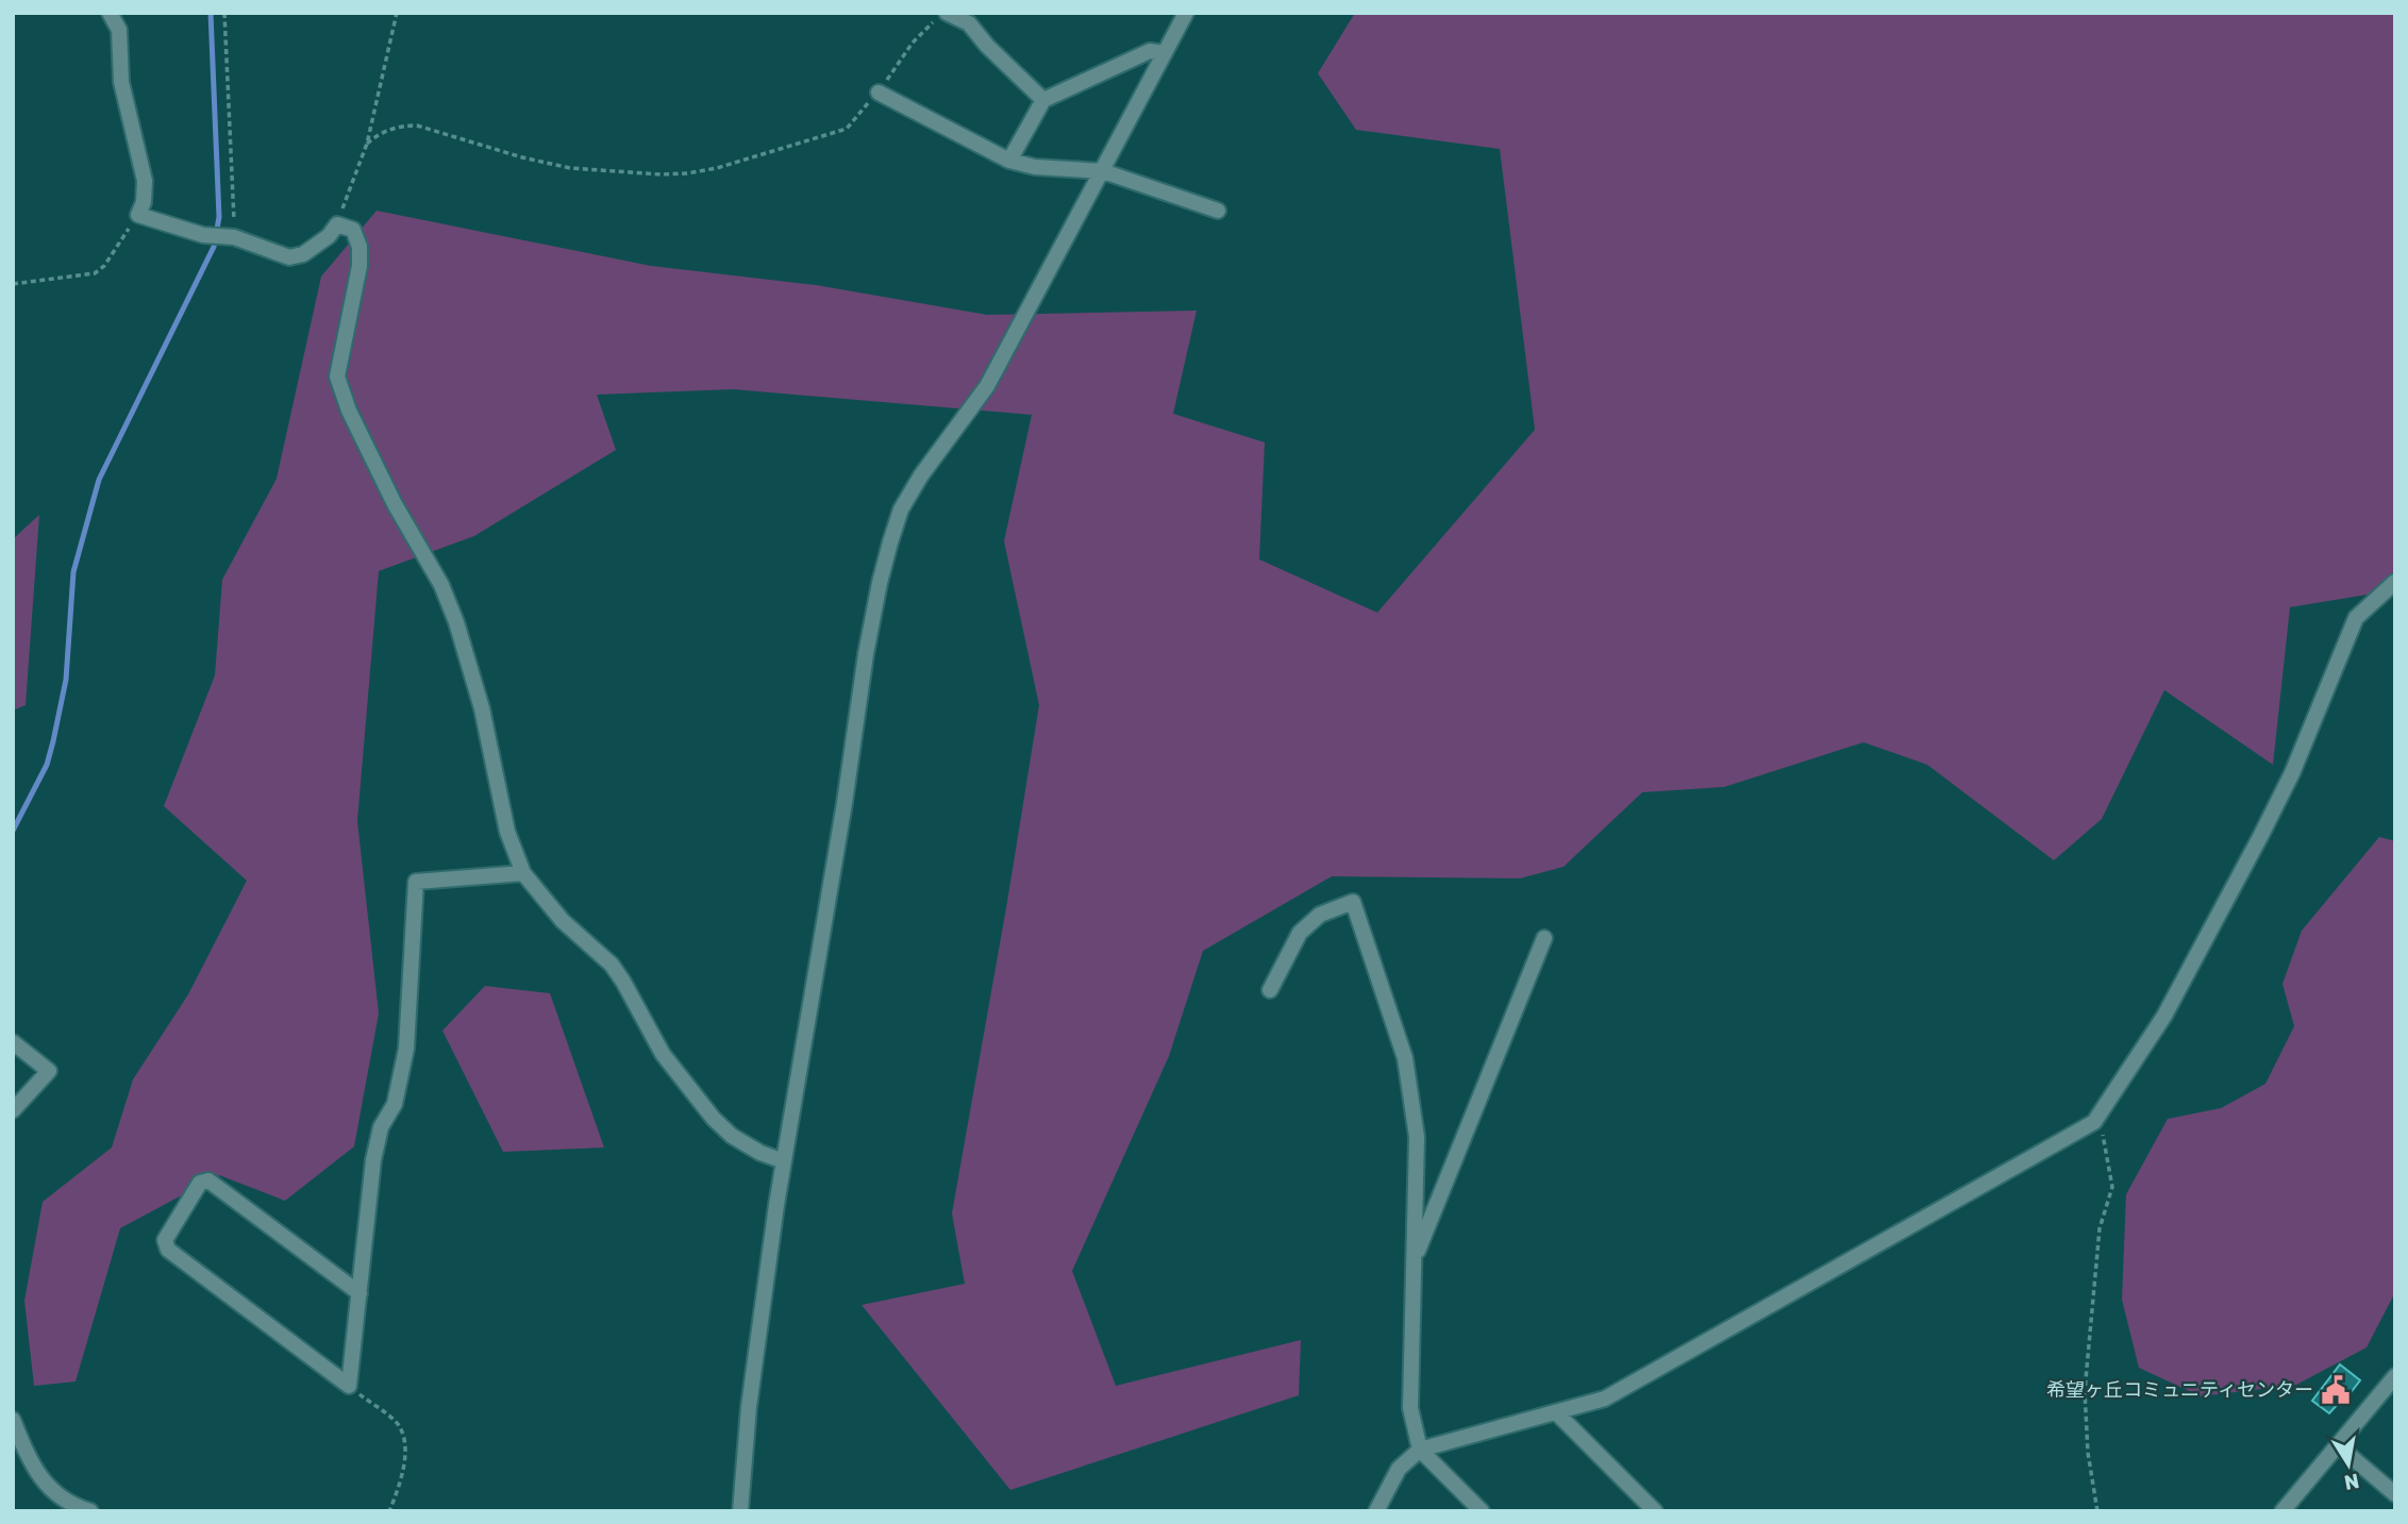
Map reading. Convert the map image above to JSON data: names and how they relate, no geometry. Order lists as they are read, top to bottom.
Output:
{
  "places": {
    "public building": ["希望ヶ丘コミュニティセンター"]
  },
  "north": "bottom"
}
